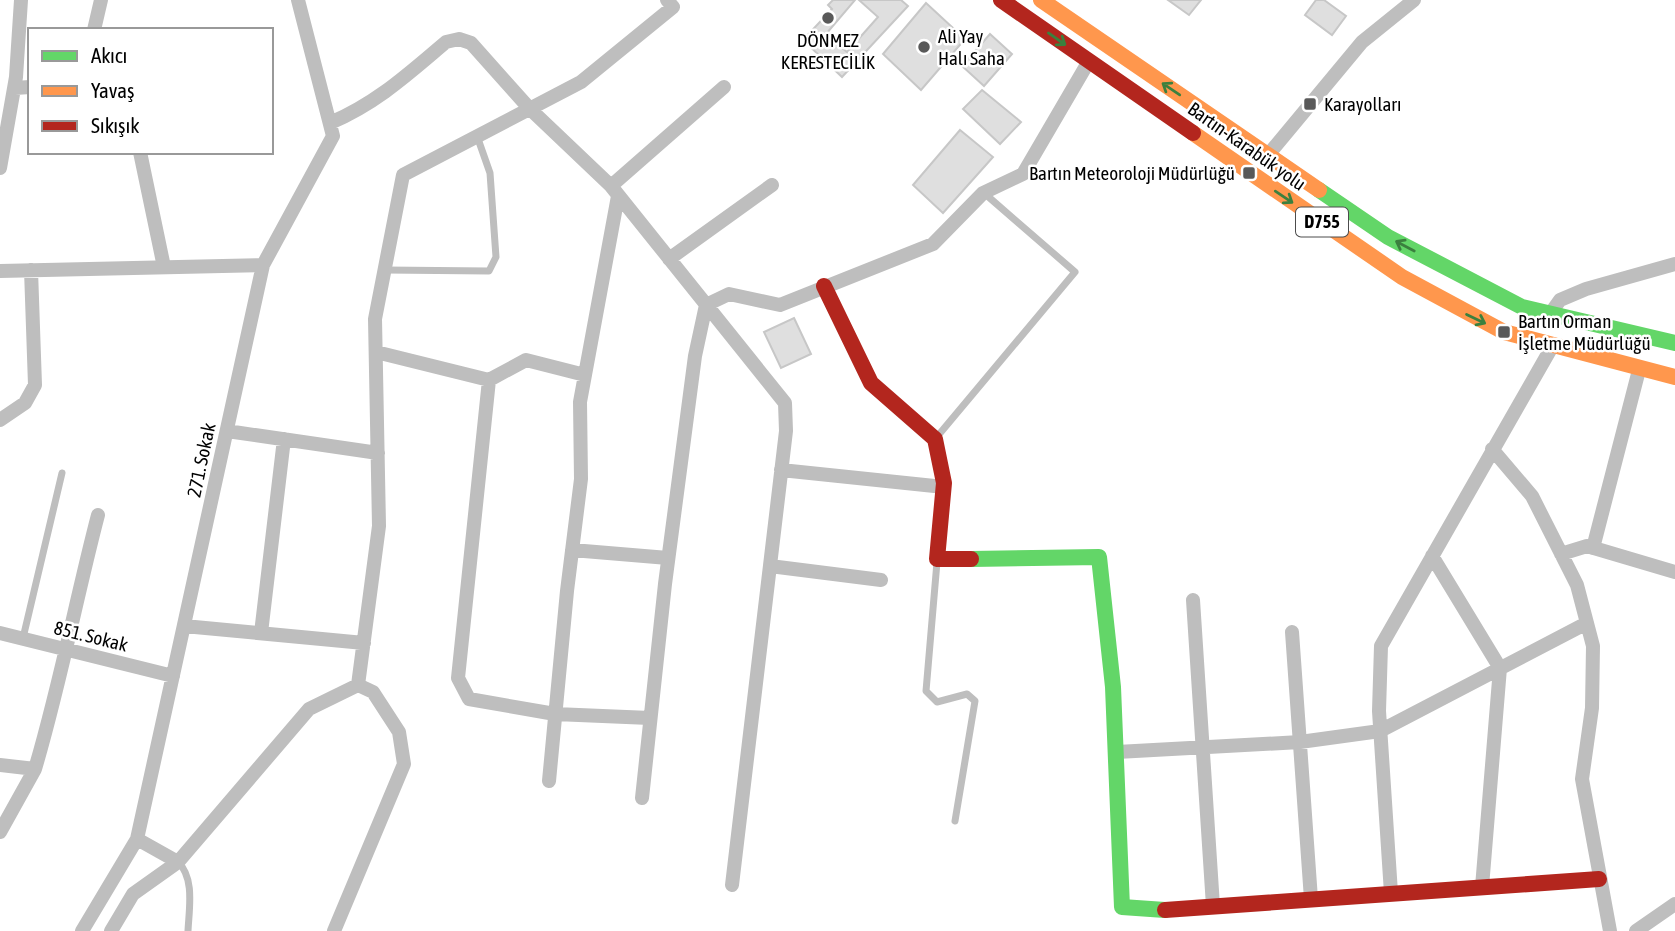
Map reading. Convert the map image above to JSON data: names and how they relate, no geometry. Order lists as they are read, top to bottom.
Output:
{
  "streets": {
    "main road": ["Bartın-Karabük yolu", "D755"],
    "street": ["271. Sokak", "851. Sokak"]
  },
  "crossings": [
    ["271. Sokak", "851. Sokak"]
  ],
  "places": {
    "other": ["DÖNMEZ KERESTECİLİK", "Ali Yay Halı Saha"],
    "transit": ["Karayolları", "Bartın Meteoroloji Müdürlüğü", "Bartın Orman İşletme Müdürlüğü"]
  },
  "legend": ["Akıcı", "Yavaş", "Sıkışık"]
}
